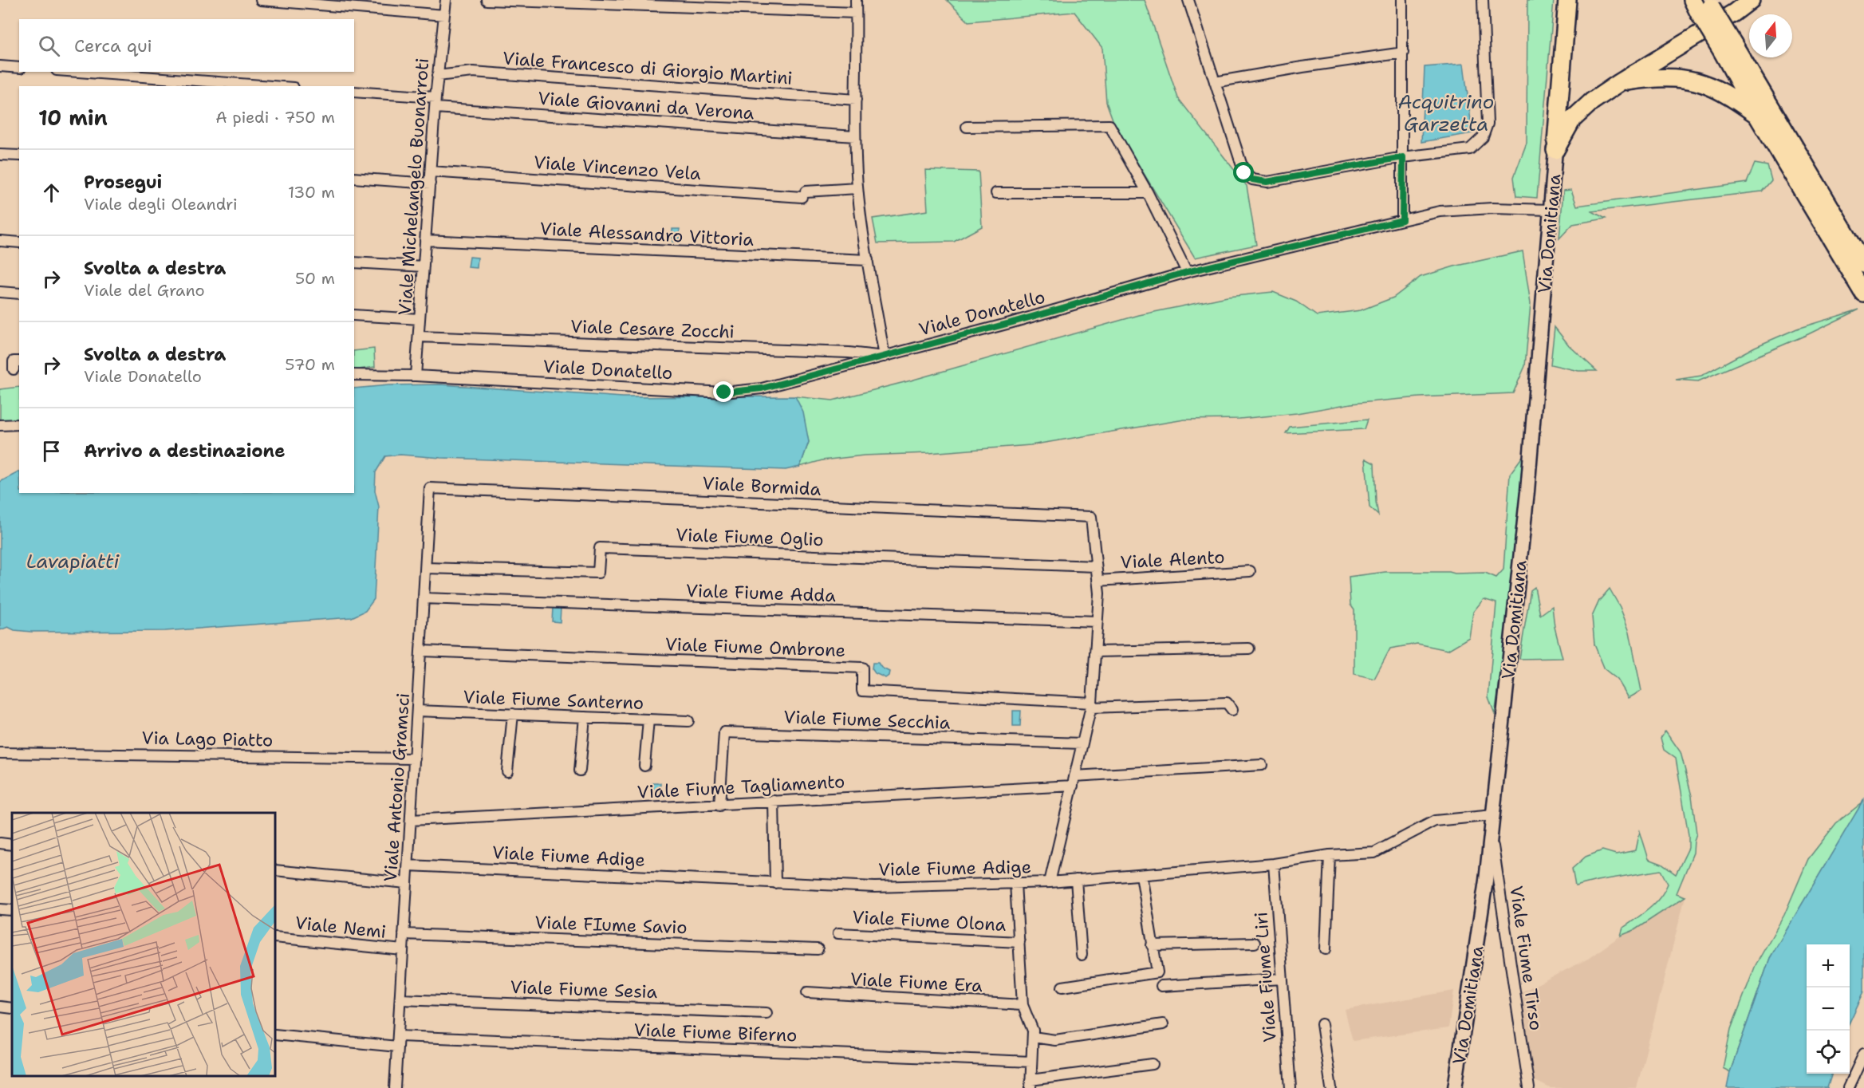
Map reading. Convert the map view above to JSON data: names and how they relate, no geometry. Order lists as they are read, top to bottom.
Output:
{
  "streets": {
    "street": [
      "Viale Francesco di Giorgio Martini",
      "Viale Giovanni da Verona",
      "Viale Vincenzo Vela",
      "Viale Michelangelo Buonarroti",
      "Viale Alessandro Vittoria",
      "Via Domitiana",
      "Viale Donatello",
      "Viale Cesare Zocchi",
      "Viale Bormida",
      "Viale Fiume Oglio",
      "Viale Alento",
      "Viale Fiume Adda",
      "Viale Fiume Ombrone",
      "Viale Fiume Santerno",
      "Viale Fiume Secchia",
      "Via Lago Piatto",
      "Viale Fiume Tagliamento",
      "Viale Antonio Gramsci",
      "Viale Fiume Adige",
      "Viale Fiume Olona",
      "Viale FIume Savio",
      "Viale Nemi",
      "Viale Fiume Tirso",
      "Viale Fiume Liri",
      "Viale Fiume Era",
      "Viale Fiume Sesia",
      "Viale Fiume Biferno"
    ]
  },
  "crossings": [
    ["Viale Francesco di Giorgio Martini", "Viale Michelangelo Buonarroti"],
    ["Viale Giovanni da Verona", "Viale Michelangelo Buonarroti"],
    ["Viale Vincenzo Vela", "Viale Michelangelo Buonarroti"],
    ["Viale Michelangelo Buonarroti", "Viale Alessandro Vittoria"],
    ["Viale Michelangelo Buonarroti", "Viale Donatello"],
    ["Viale Michelangelo Buonarroti", "Viale Cesare Zocchi"],
    ["Via Domitiana", "Viale Donatello"],
    ["Via Domitiana", "Viale Fiume Adige"],
    ["Via Domitiana", "Viale Fiume Tirso"],
    ["Viale Donatello", "Viale Cesare Zocchi"],
    ["Viale Bormida", "Viale Fiume Oglio"],
    ["Viale Bormida", "Viale Antonio Gramsci"],
    ["Viale Fiume Oglio", "Viale Antonio Gramsci"],
    ["Viale Fiume Adda", "Viale Antonio Gramsci"],
    ["Viale Fiume Ombrone", "Viale Antonio Gramsci"],
    ["Viale Fiume Santerno", "Viale Antonio Gramsci"],
    ["Viale Fiume Secchia", "Viale Fiume Tagliamento"],
    ["Via Lago Piatto", "Viale Antonio Gramsci"],
    ["Viale Fiume Tagliamento", "Viale Antonio Gramsci"],
    ["Viale Antonio Gramsci", "Viale Fiume Adige"],
    ["Viale Antonio Gramsci", "Viale FIume Savio"],
    ["Viale Antonio Gramsci", "Viale Nemi"],
    ["Viale Antonio Gramsci", "Viale Fiume Sesia"],
    ["Viale Antonio Gramsci", "Viale Fiume Biferno"],
    ["Viale Fiume Adige", "Viale Fiume Liri"]
  ],
  "water": ["Acquitrino Garzetta", "Lavapiatti"],
  "north": "top",
  "page": {
    "search": "Cerca qui",
    "heading": ["10 min", "A piedi · 750 m"],
    "list": [
      ["Prosegui", "Viale degli Oleandri", "130 m"],
      ["Svolta a destra", "Viale del Grano", "50 m"],
      ["Svolta a destra", "Viale Donatello", "570 m"],
      "Arrivo a destinazione"
    ],
    "map_buttons": ["+", "−"]
  }
}
